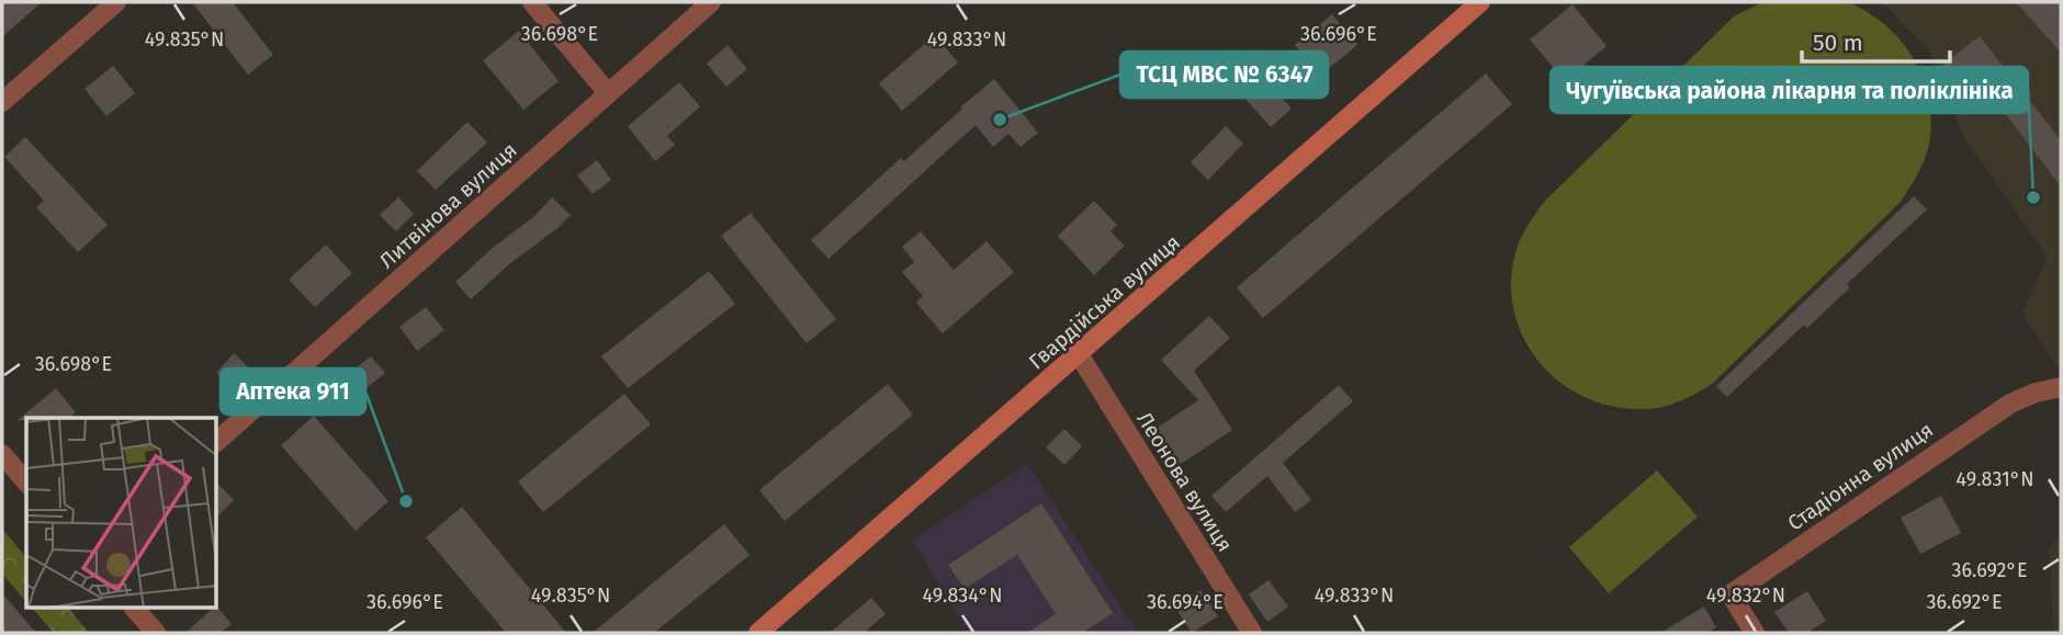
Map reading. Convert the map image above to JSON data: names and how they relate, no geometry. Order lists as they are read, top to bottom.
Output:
{
  "streets": {
    "street": [
      "Литвінова вулиця",
      "Гвардійська вулиця",
      "Стадіонна вулиця",
      "Леонова вулиця"
    ]
  },
  "crossings": [
    ["Гвардійська вулиця", "Леонова вулиця"]
  ],
  "places": ["ТСЦ МВС № 6347", "Чугуївська района лікарня та поліклініка", "Аптека 911"],
  "scale_bar": "50 m",
  "coordinates": [
    "36.698°E",
    "36.696°E",
    "49.835°N",
    "49.833°N",
    "49.831°N",
    "36.692°E",
    "49.834°N",
    "49.832°N",
    "36.694°E"
  ]
}
